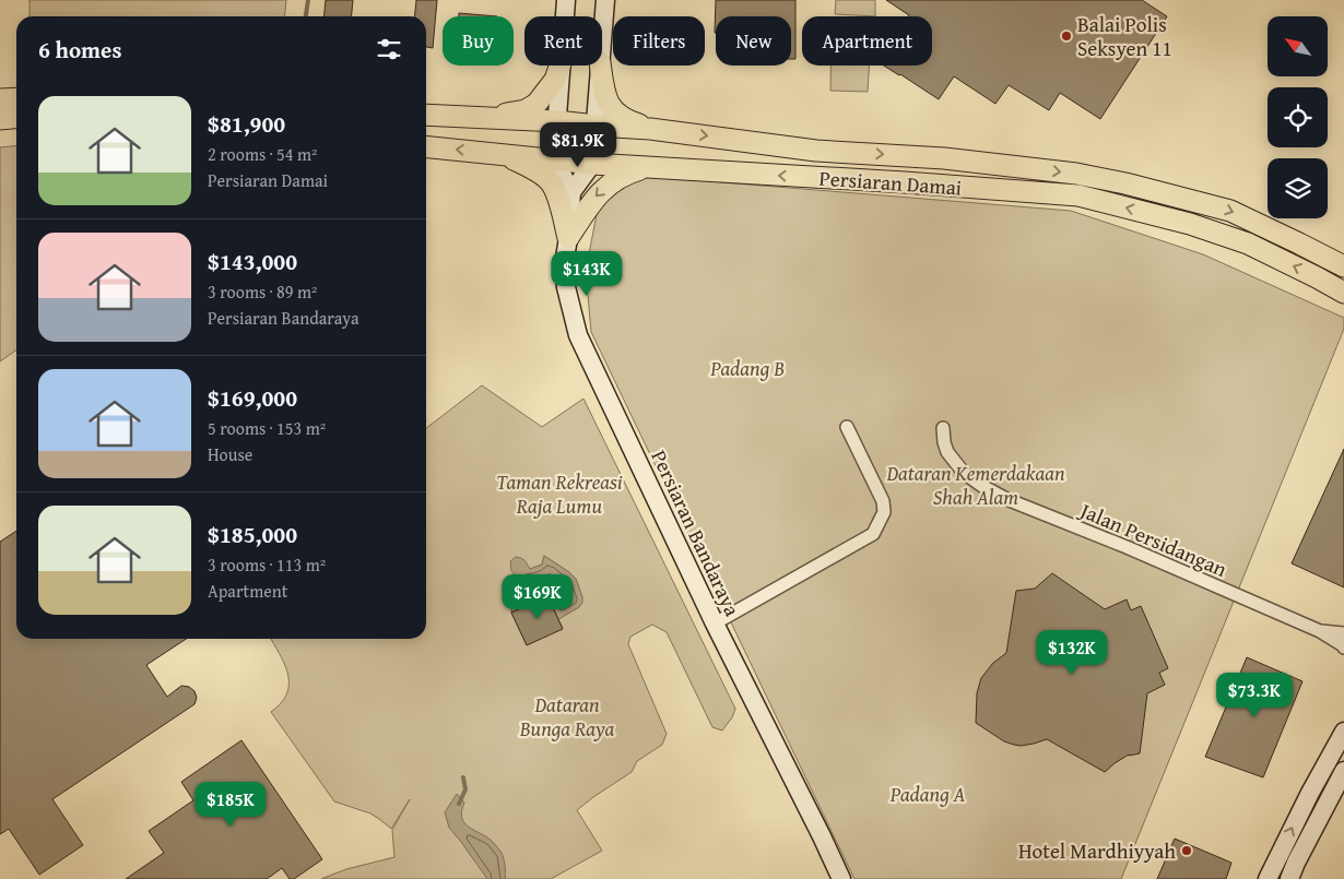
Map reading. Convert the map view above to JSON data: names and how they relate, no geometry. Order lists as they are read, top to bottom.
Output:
{
  "streets": {
    "main road": ["Persiaran Damai", "Persiaran Bandaraya"],
    "street": ["Jalan Persidangan"]
  },
  "parks": [
    "Padang B",
    "Dataran Kemerdakaan Shah Alam",
    "Taman Rekreasi Raja Lumu",
    "Dataran Bunga Raya",
    "Padang A"
  ],
  "places": ["Balai Polis Seksyen 11", "Hotel Mardhiyyah"],
  "north": "top left",
  "page": {
    "chip": [
      "Buy",
      "Rent",
      "Filters",
      "New",
      "Apartment"
    ],
    "heading": "6 homes",
    "list": [
      {
        "name": "$81,900",
        "note": "2 rooms · 54 m² · Persiaran Damai"
      },
      {
        "name": "$143,000",
        "note": "3 rooms · 89 m² · Persiaran Bandaraya"
      },
      {
        "name": "$169,000",
        "note": "5 rooms · 153 m² · House"
      },
      {
        "name": "$185,000",
        "note": "3 rooms · 113 m² · Apartment"
      }
    ],
    "price": [
      "$81.9K",
      "$143K",
      "$169K",
      "$132K",
      "$73.3K",
      "$185K"
    ]
  }
}
